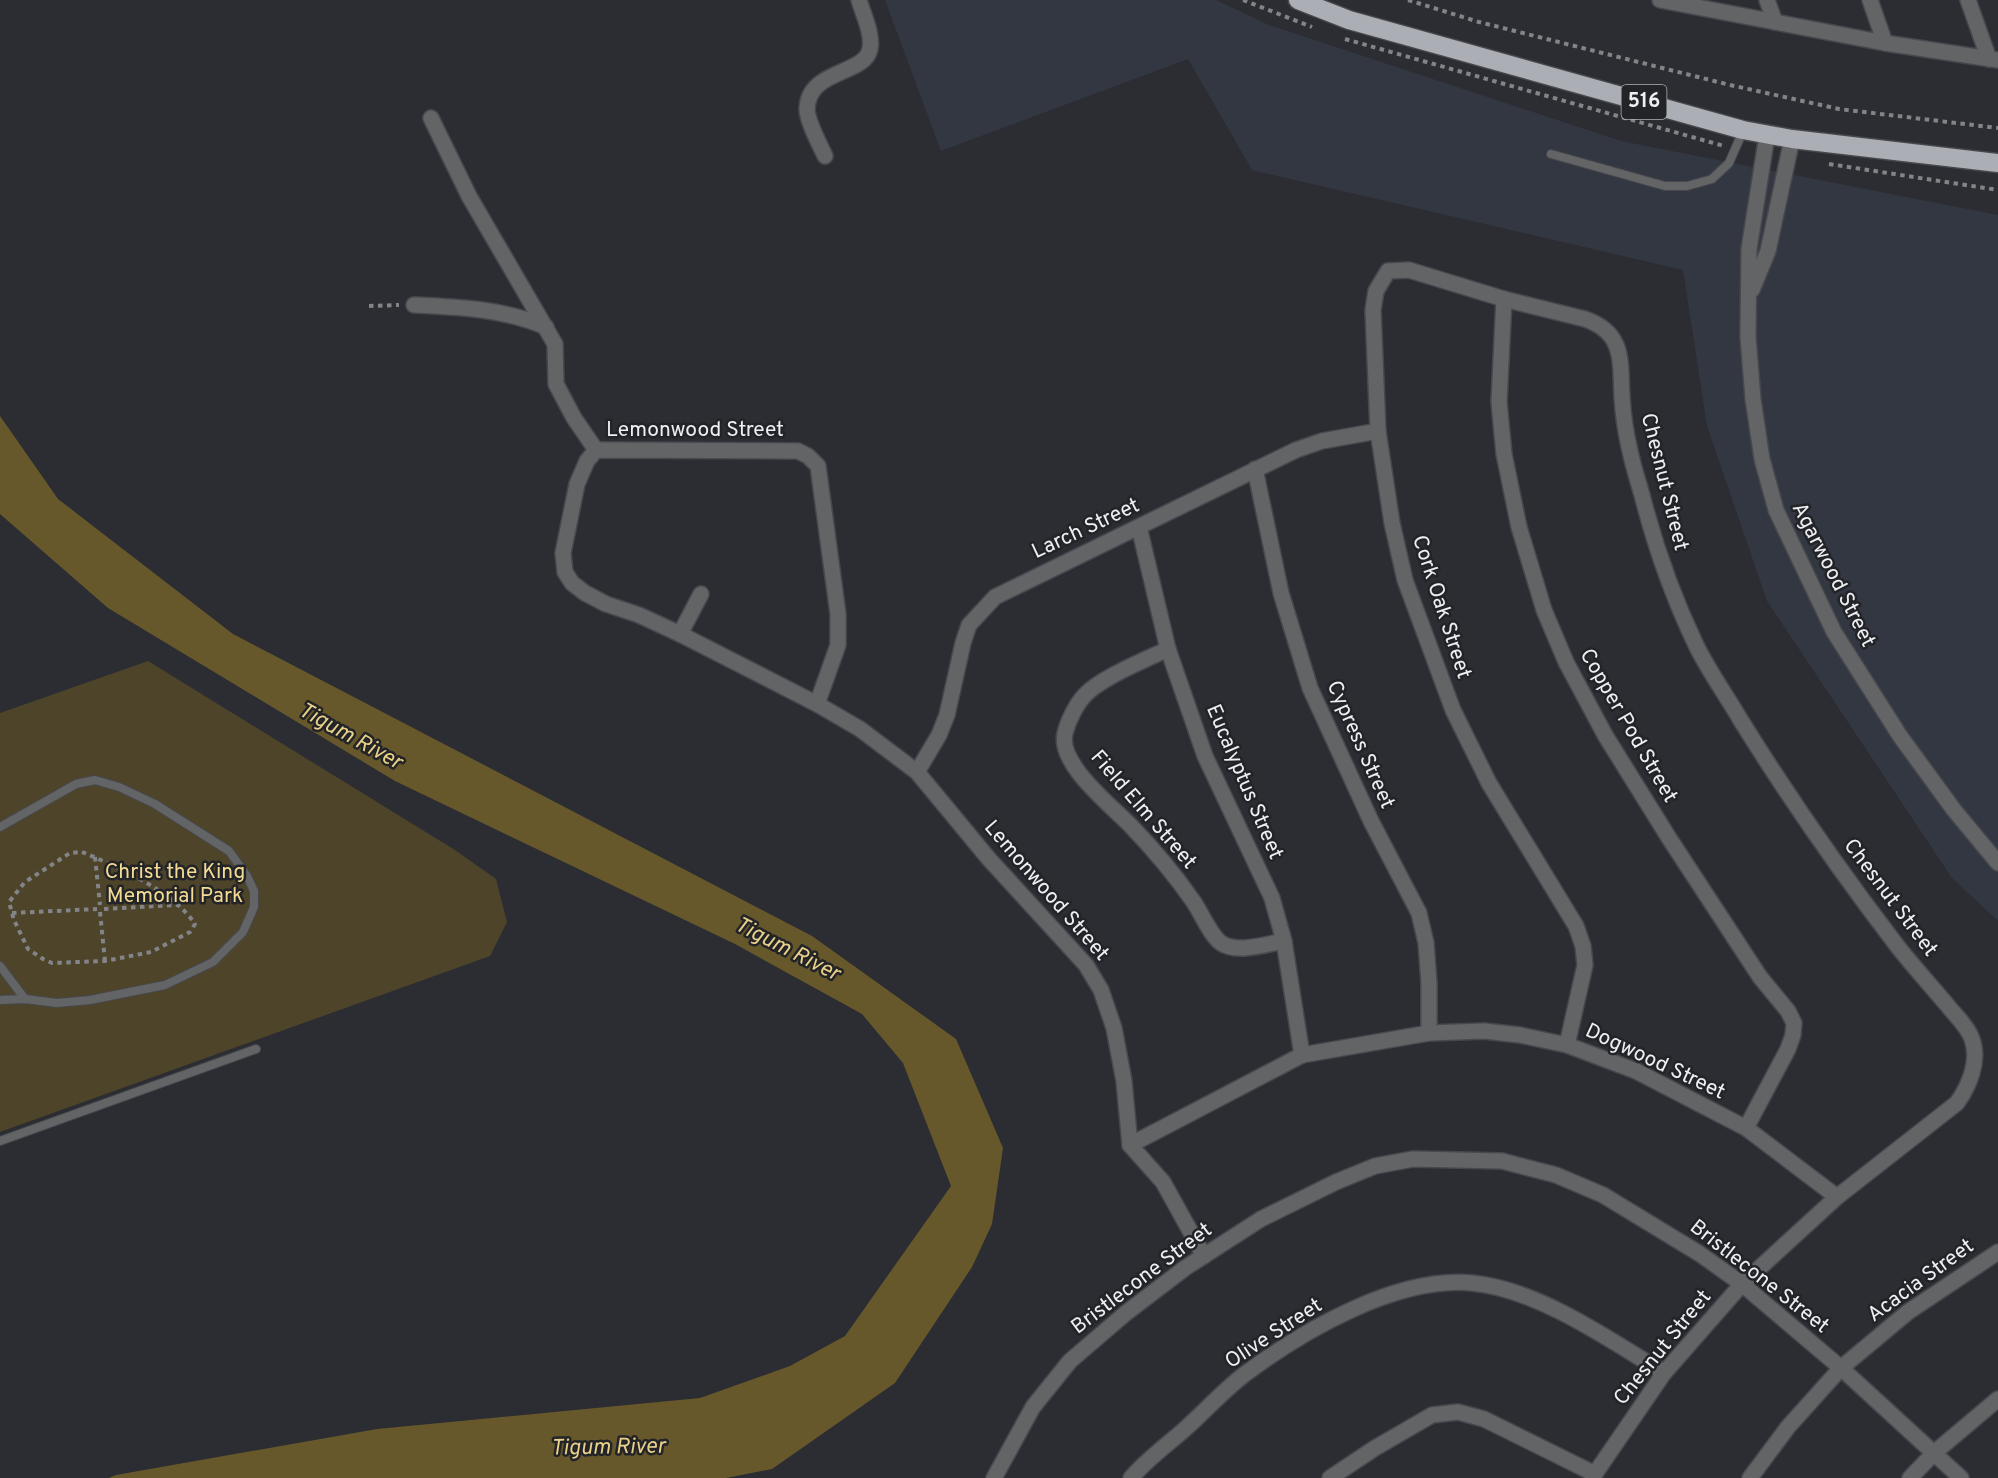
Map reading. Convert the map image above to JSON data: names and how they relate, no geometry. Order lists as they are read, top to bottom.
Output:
{
  "streets": {
    "highway": ["516"],
    "street": [
      "Lemonwood Street",
      "Chesnut Street",
      "Larch Street",
      "Agarwood Street",
      "Cork Oak Street",
      "Copper Pod Street",
      "Cypress Street",
      "Eucalyptus Street",
      "Field Elm Street",
      "Dogwood Street",
      "Bristlecone Street",
      "Acacia Street",
      "Olive Street"
    ]
  },
  "crossings": [
    ["516", "Agarwood Street"],
    ["Lemonwood Street", "Larch Street"],
    ["Lemonwood Street", "Dogwood Street"],
    ["Chesnut Street", "Cork Oak Street"],
    ["Chesnut Street", "Copper Pod Street"],
    ["Chesnut Street", "Dogwood Street"],
    ["Chesnut Street", "Bristlecone Street"],
    ["Chesnut Street", "Olive Street"],
    ["Larch Street", "Cork Oak Street"],
    ["Larch Street", "Cypress Street"],
    ["Larch Street", "Eucalyptus Street"],
    ["Cork Oak Street", "Copper Pod Street"],
    ["Cork Oak Street", "Dogwood Street"],
    ["Copper Pod Street", "Dogwood Street"],
    ["Cypress Street", "Dogwood Street"],
    ["Eucalyptus Street", "Field Elm Street"],
    ["Eucalyptus Street", "Dogwood Street"],
    ["Bristlecone Street", "Acacia Street"]
  ],
  "water": ["Tigum River"],
  "parks": ["Christ the King Memorial Park"]
}
